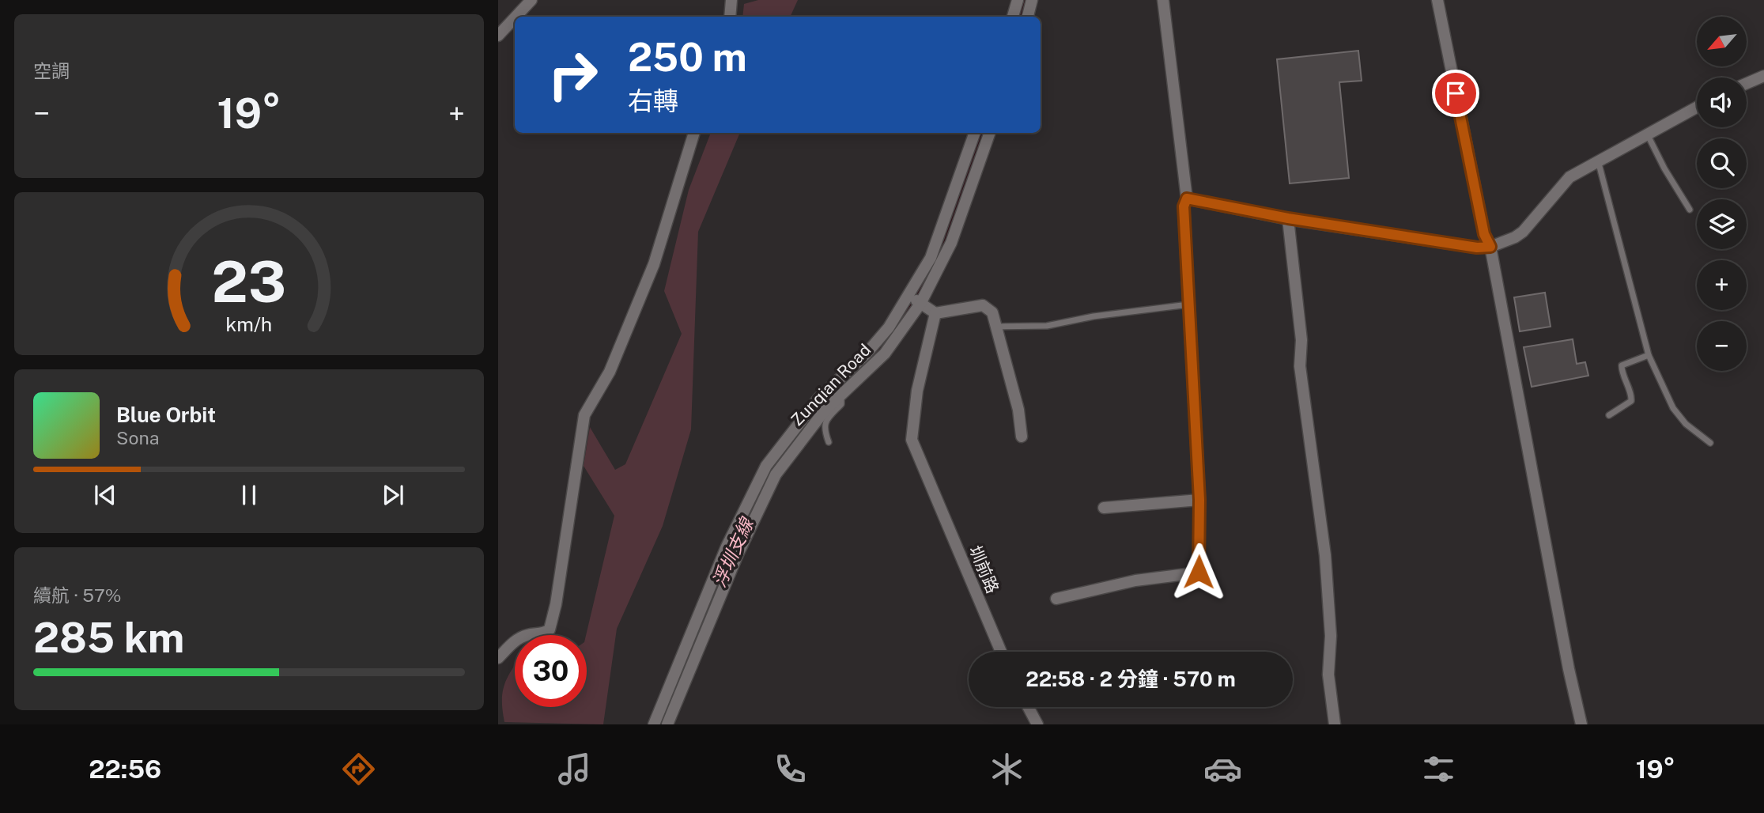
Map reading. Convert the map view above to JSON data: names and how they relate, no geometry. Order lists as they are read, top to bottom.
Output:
{
  "streets": {
    "street": ["Zunqian Road", "圳前路"]
  },
  "water": ["浮圳支線"],
  "north": "bottom left",
  "page": {
    "tile": [
      "空調",
      ["續航 · 57%", "285 km"]
    ],
    "map_buttons": ["+", "−"],
    "turn": ["250 m", "右轉"],
    "heat": ["−", "19°", "+"],
    "song": ["Blue Orbit", "Sona"],
    "limit": "30",
    "trip": "22:58 · 2 分鐘 · 570 m",
    "tabs": ["22:56", "19°"],
    "gauge": ["23", "km/h"]
  }
}
